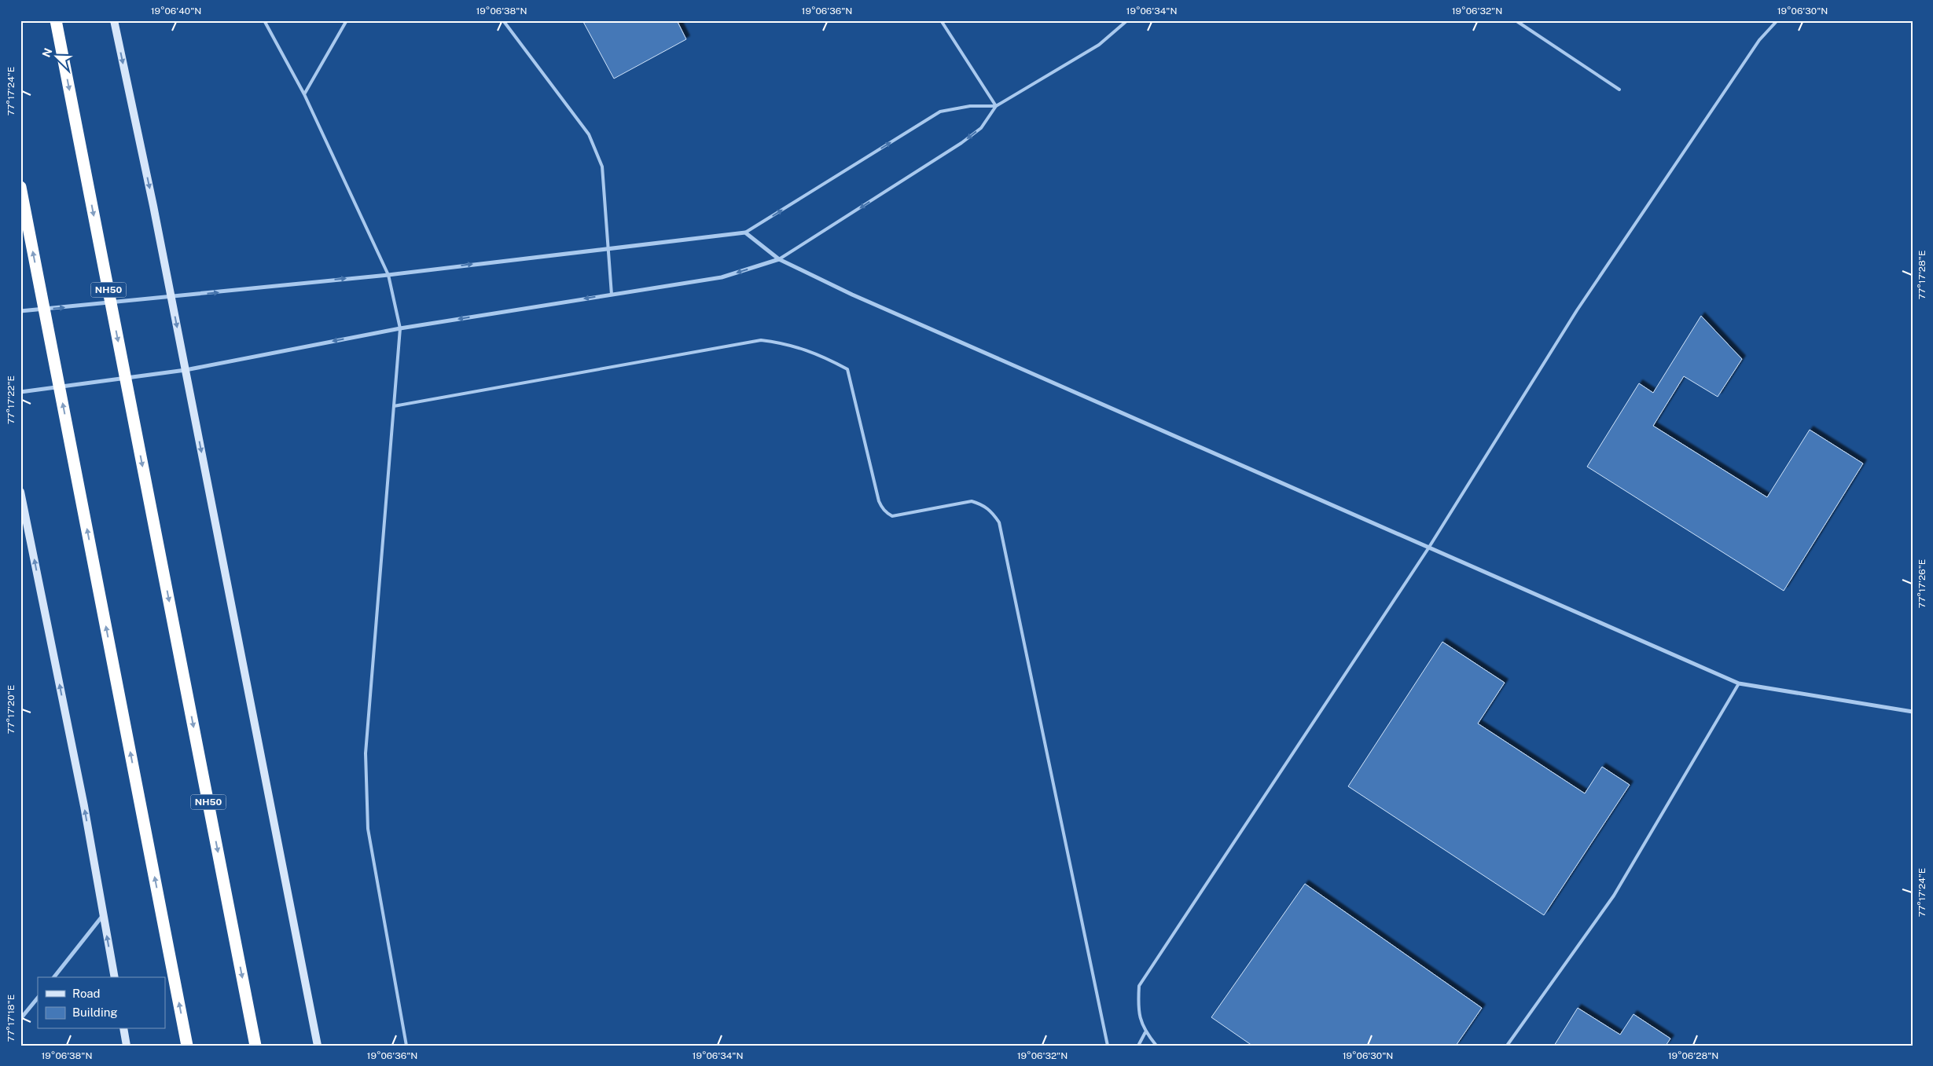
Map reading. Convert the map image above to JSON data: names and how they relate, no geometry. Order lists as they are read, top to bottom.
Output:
{
  "streets": {
    "highway": ["NH50"]
  },
  "legend": ["Road", "Building"],
  "north": "top left",
  "coordinates": [
    "19°06'40\"N",
    "19°06'38\"N",
    "19°06'36\"N",
    "19°06'34\"N",
    "19°06'32\"N",
    "19°06'30\"N",
    "77°17'24\"E",
    "77°17'28\"E",
    "77°17'22\"E",
    "77°17'26\"E",
    "77°17'20\"E",
    "77°17'18\"E",
    "19°06'28\"N"
  ]
}
